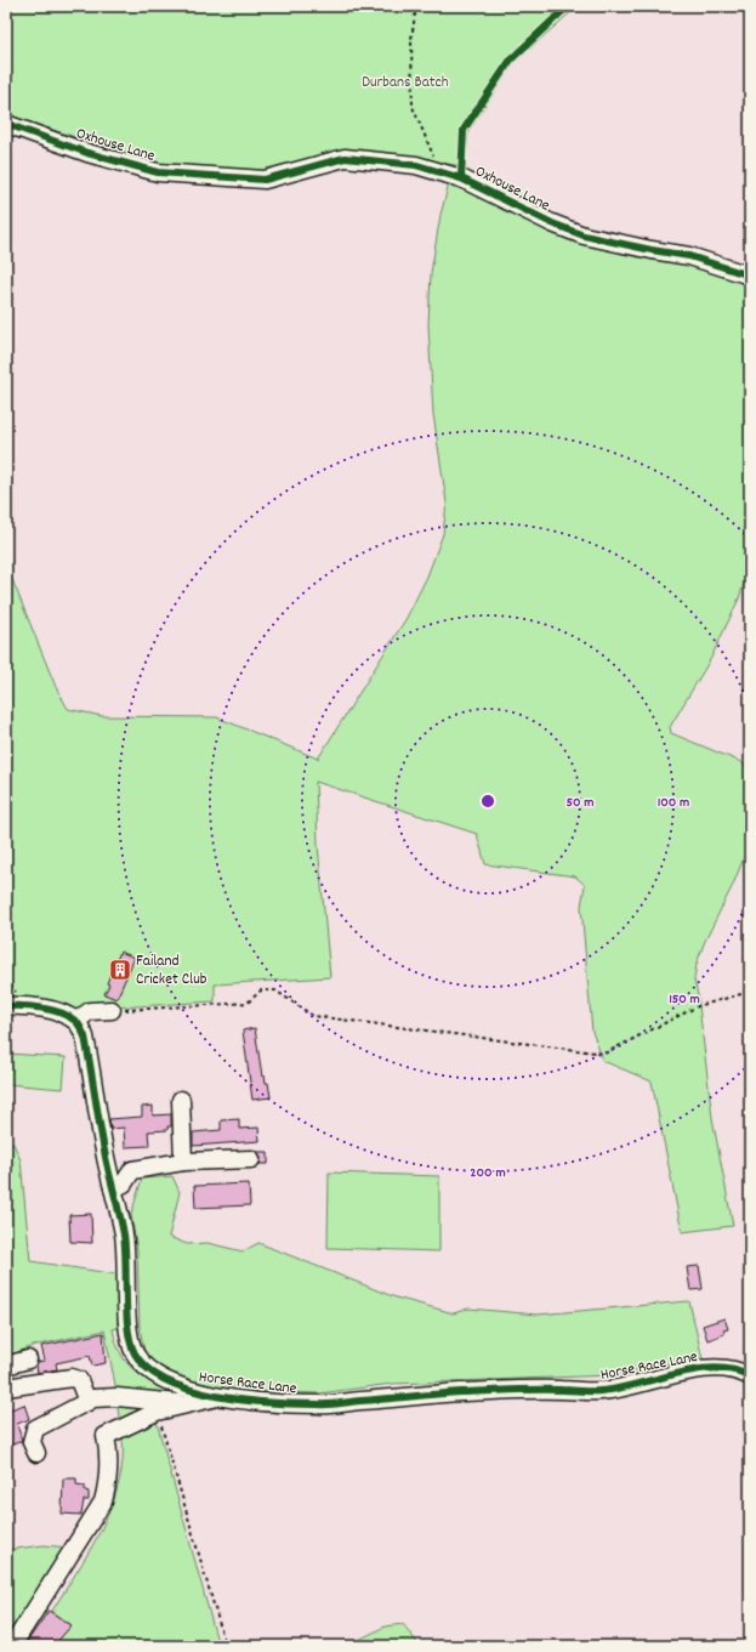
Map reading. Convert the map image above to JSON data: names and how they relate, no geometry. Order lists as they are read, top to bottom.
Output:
{
  "streets": {
    "street": ["Oxhouse Lane", "Horse Race Lane"]
  },
  "parks": ["Durbans Batch"],
  "places": {
    "building": ["Failand Cricket Club"]
  },
  "rings": [
    "50 m",
    "100 m",
    "150 m",
    "200 m"
  ]
}
